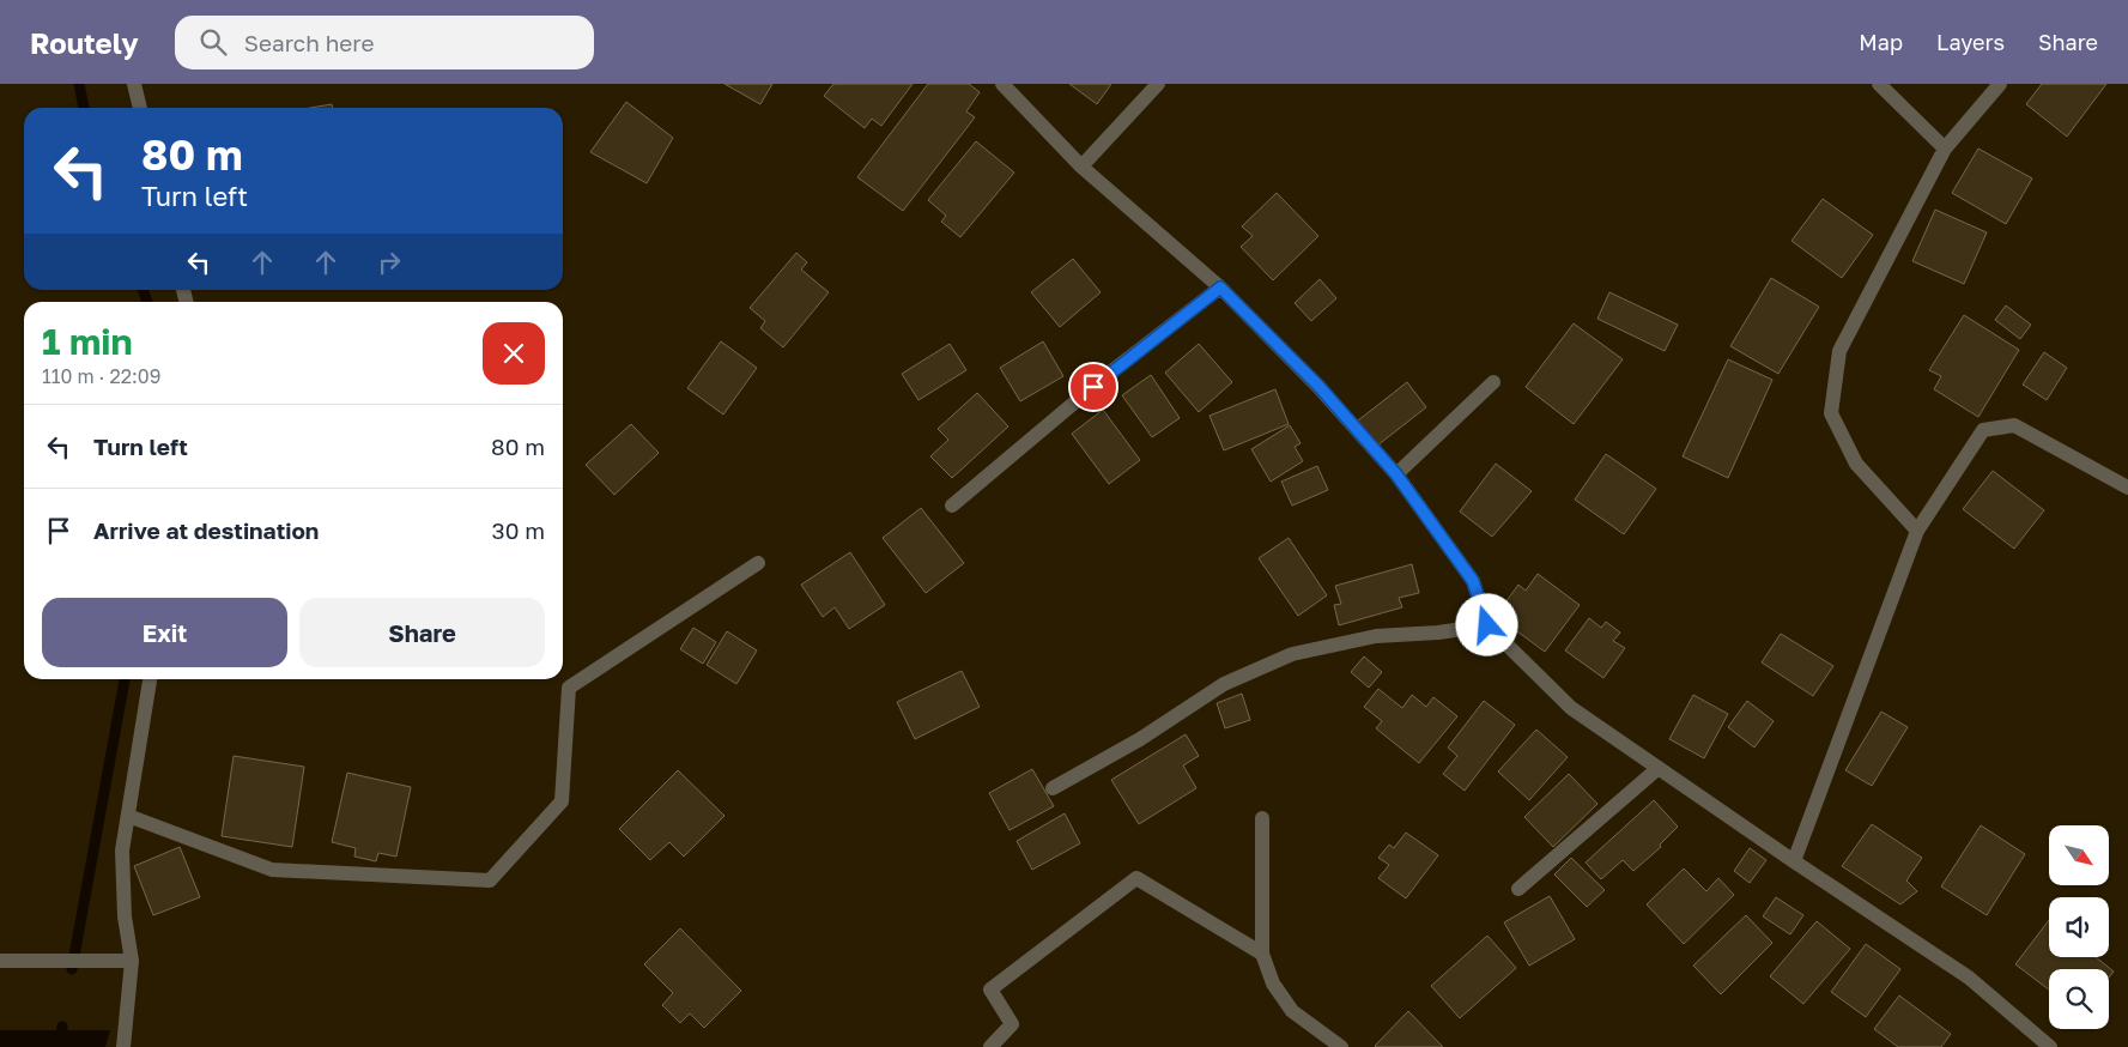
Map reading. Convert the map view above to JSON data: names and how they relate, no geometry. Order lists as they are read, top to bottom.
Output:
{
  "north": "bottom right",
  "page": {
    "header": "Routely",
    "search": "Search here",
    "nav": ["Map", "Layers", "Share"],
    "turn": ["80 m", "Turn left"],
    "heading": ["1 min", "110 m · 22:09"],
    "list": [
      {
        "name": "Turn left",
        "value": "80 m"
      },
      {
        "name": "Arrive at destination",
        "value": "30 m"
      }
    ],
    "buttons": ["Exit", "Share"]
  }
}
